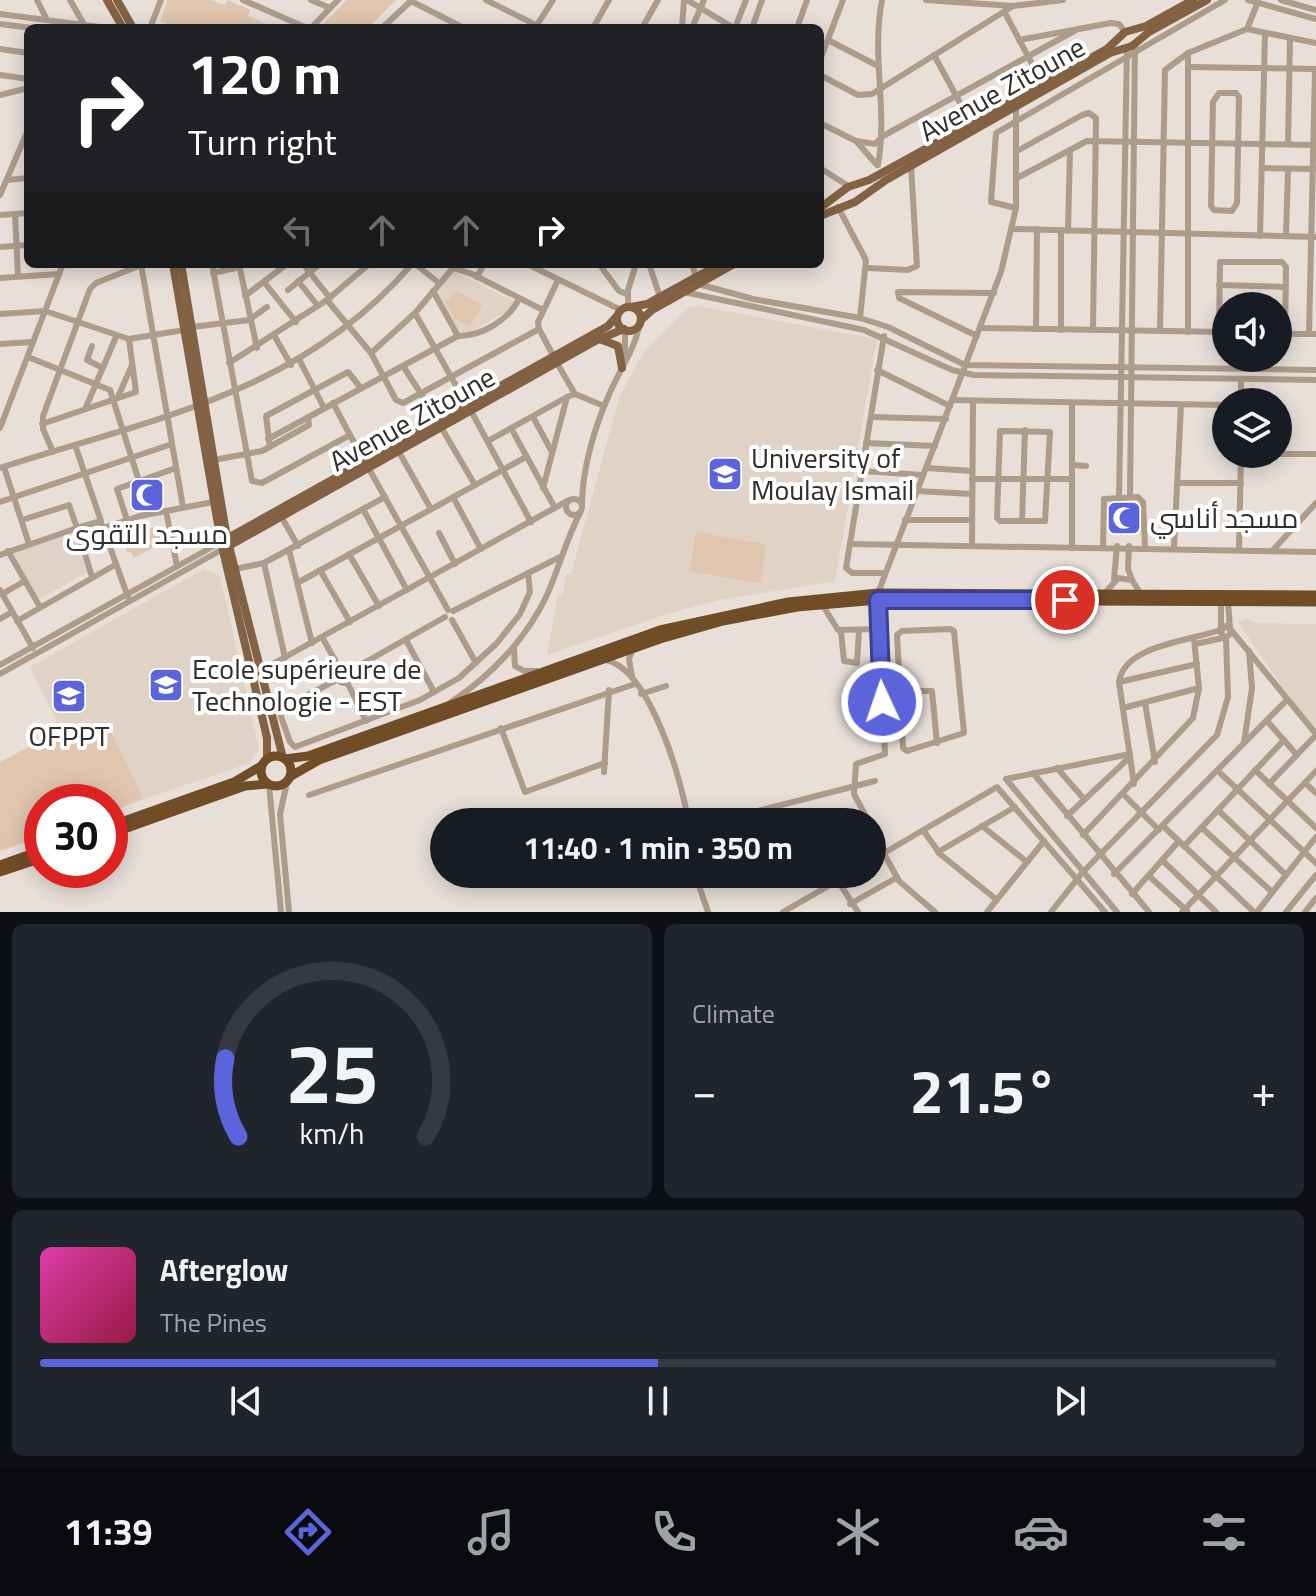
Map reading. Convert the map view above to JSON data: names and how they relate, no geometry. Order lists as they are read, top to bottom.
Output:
{
  "streets": {
    "main road": ["Avenue Zitoune"]
  },
  "places": {
    "school or university": ["University of Moulay Ismail", "Ecole supérieure de Technologie - EST", "OFPPT"],
    "mosque": ["مسجد التقوى", "مسجد أناسي"]
  },
  "page": {
    "turn": ["120 m", "Turn right"],
    "limit": "30",
    "trip": "11:40 · 1 min · 350 m",
    "tile": "Climate",
    "heat": ["−", "21.5°", "+"],
    "song": ["Afterglow", "The Pines"],
    "tabs": "11:39",
    "gauge": ["25", "km/h"]
  }
}
